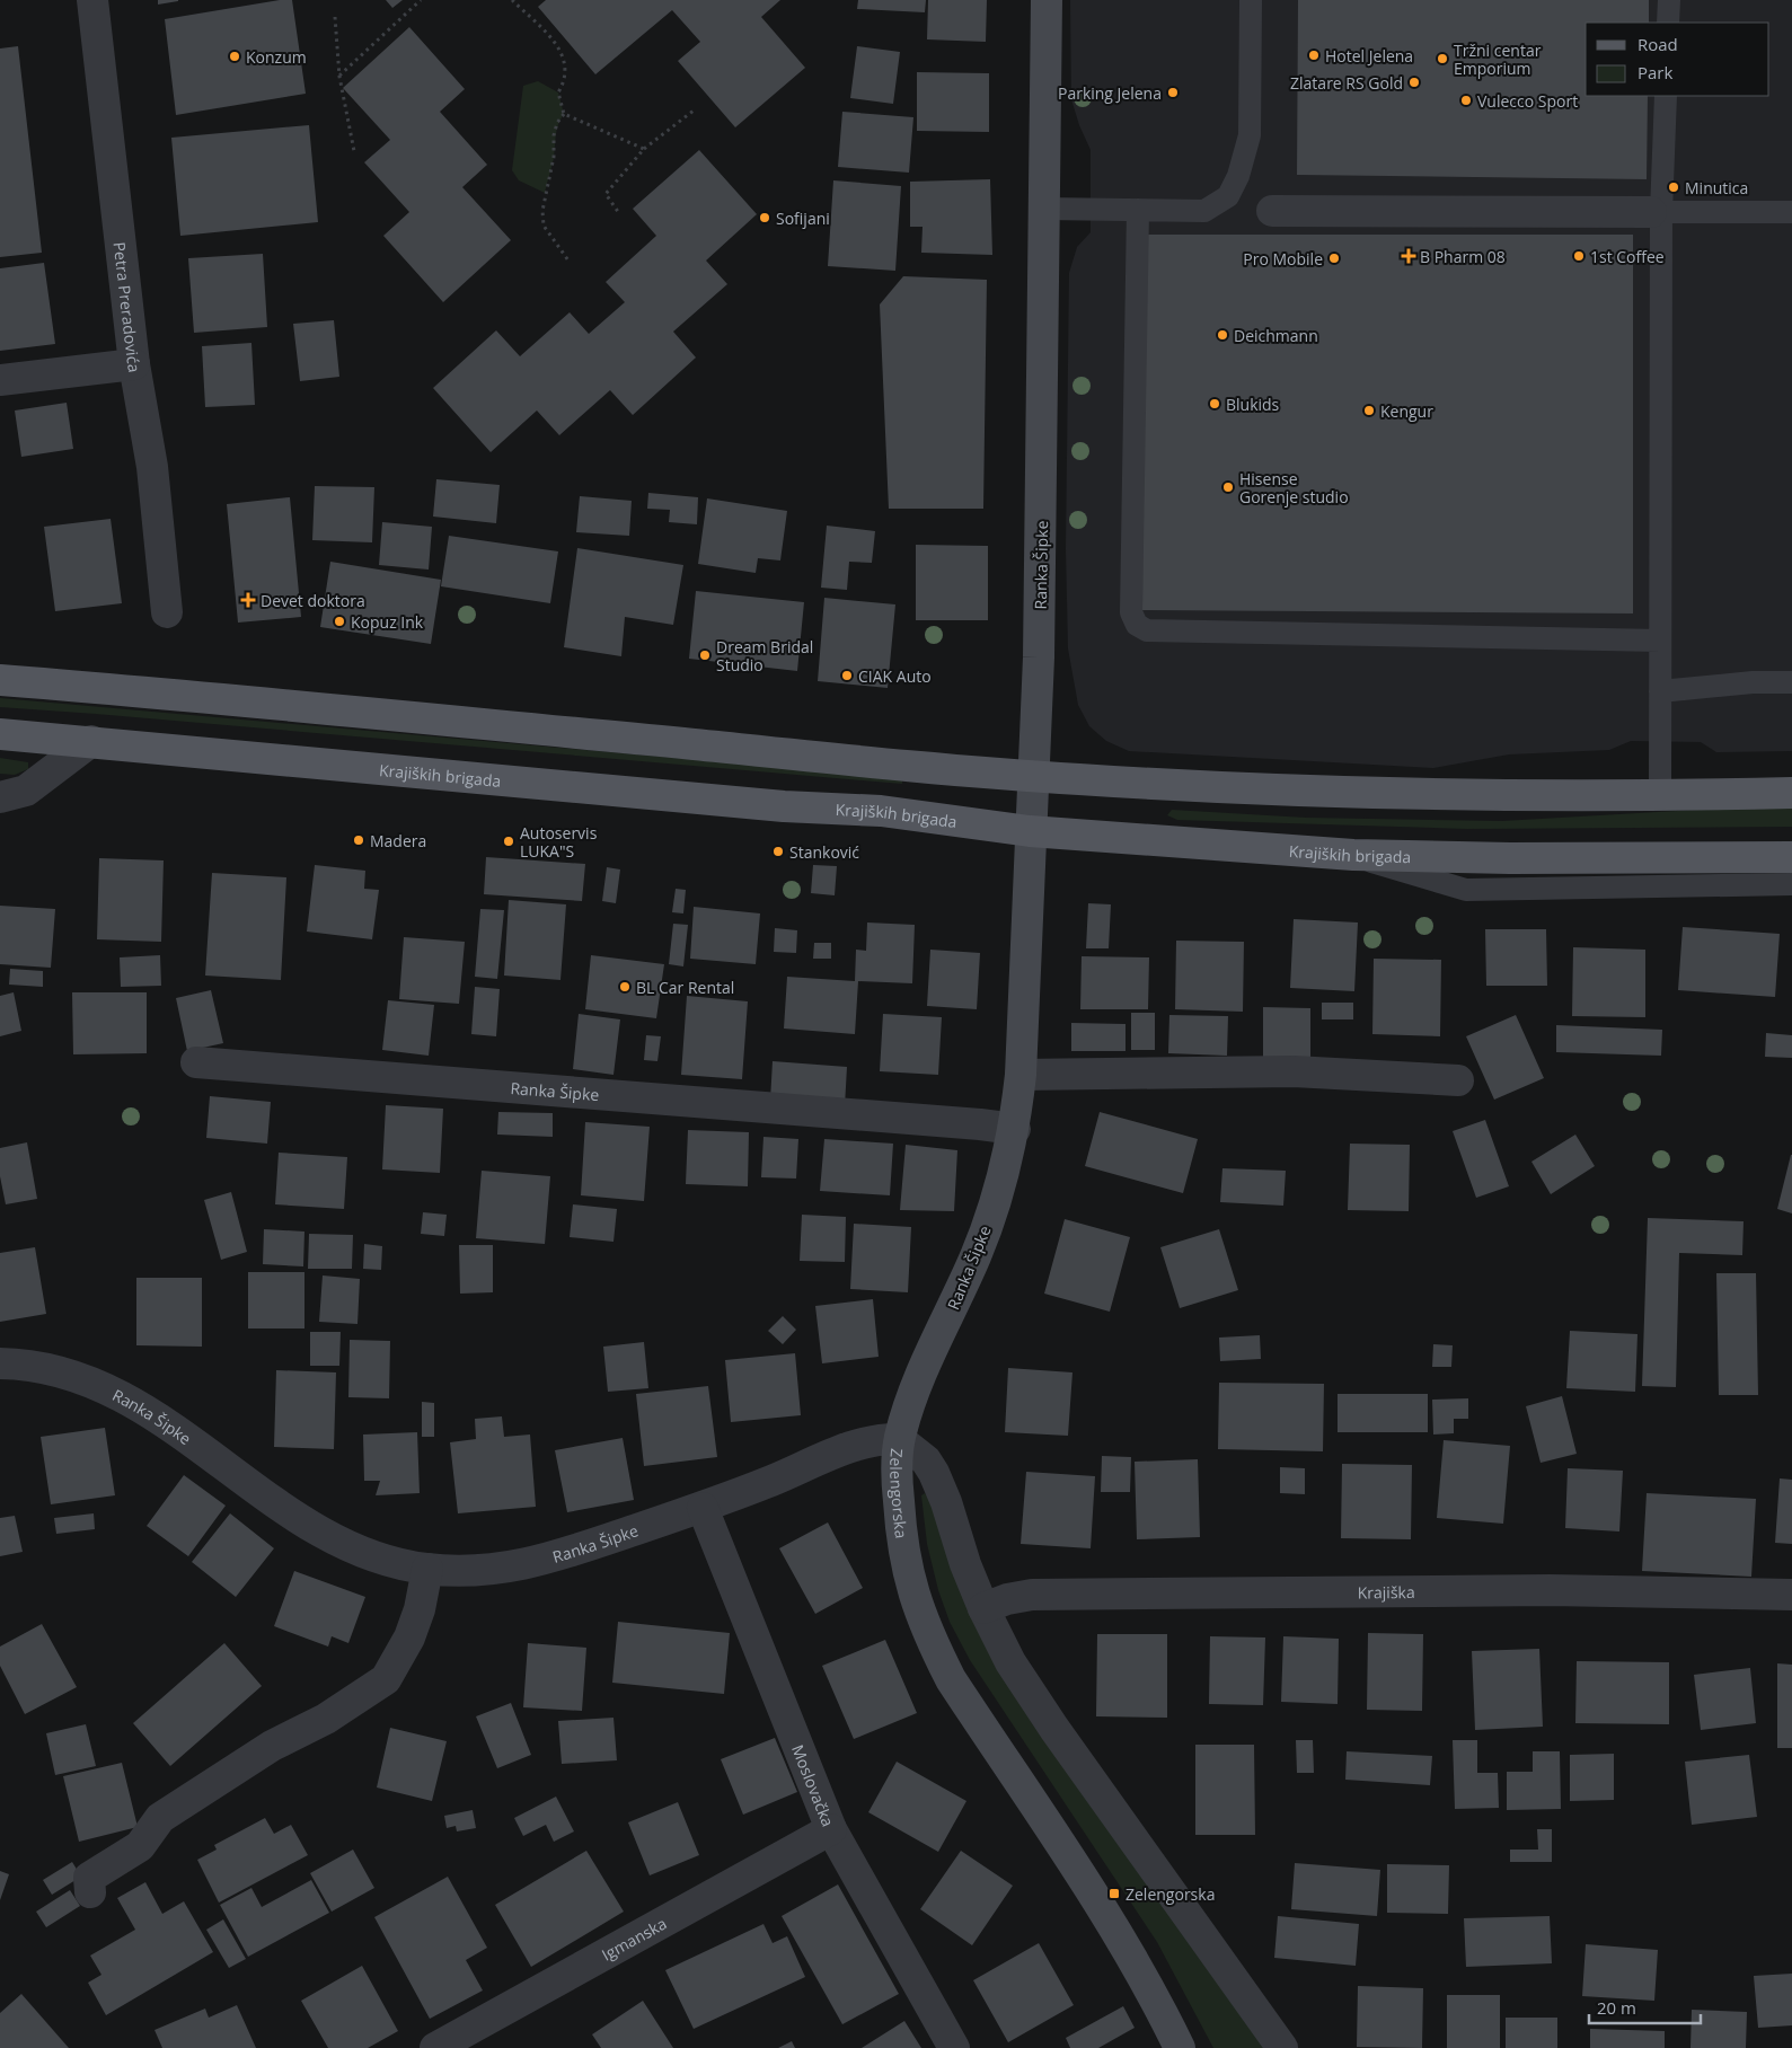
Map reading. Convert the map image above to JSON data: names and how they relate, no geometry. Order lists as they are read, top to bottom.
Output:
{
  "streets": {
    "main road": ["Krajiških brigada"],
    "street": [
      "Petra Preradovića",
      "Ranka Šipke",
      "Zelengorska",
      "Krajiška",
      "Moslovačka",
      "Igmanska"
    ]
  },
  "crossings": [
    ["Ranka Šipke", "Krajiških brigada"],
    ["Ranka Šipke", "Zelengorska"],
    ["Ranka Šipke", "Moslovačka"],
    ["Moslovačka", "Igmanska"]
  ],
  "places": {
    "other": [
      "Hotel Jelena",
      "Konzum",
      "Tržni centar Emporium",
      "Zlatare RS Gold",
      "Parking Jelena",
      "Vulecco Sport",
      "Minutica",
      "Sofijani",
      "1st Coffee",
      "Pro Mobile",
      "Deichmann",
      "Blukids",
      "Kengur",
      "Hisense Gorenje studio",
      "Kopuz Ink",
      "Dream Bridal Studio",
      "CIAK Auto",
      "Madera",
      "Autoservis LUKA\"S",
      "Stanković",
      "BL Car Rental"
    ],
    "health": ["B Pharm 08", "Devet doktora"],
    "transit": ["Zelengorska"]
  },
  "legend": ["Road", "Park"],
  "scale_bar": "20 m"
}
